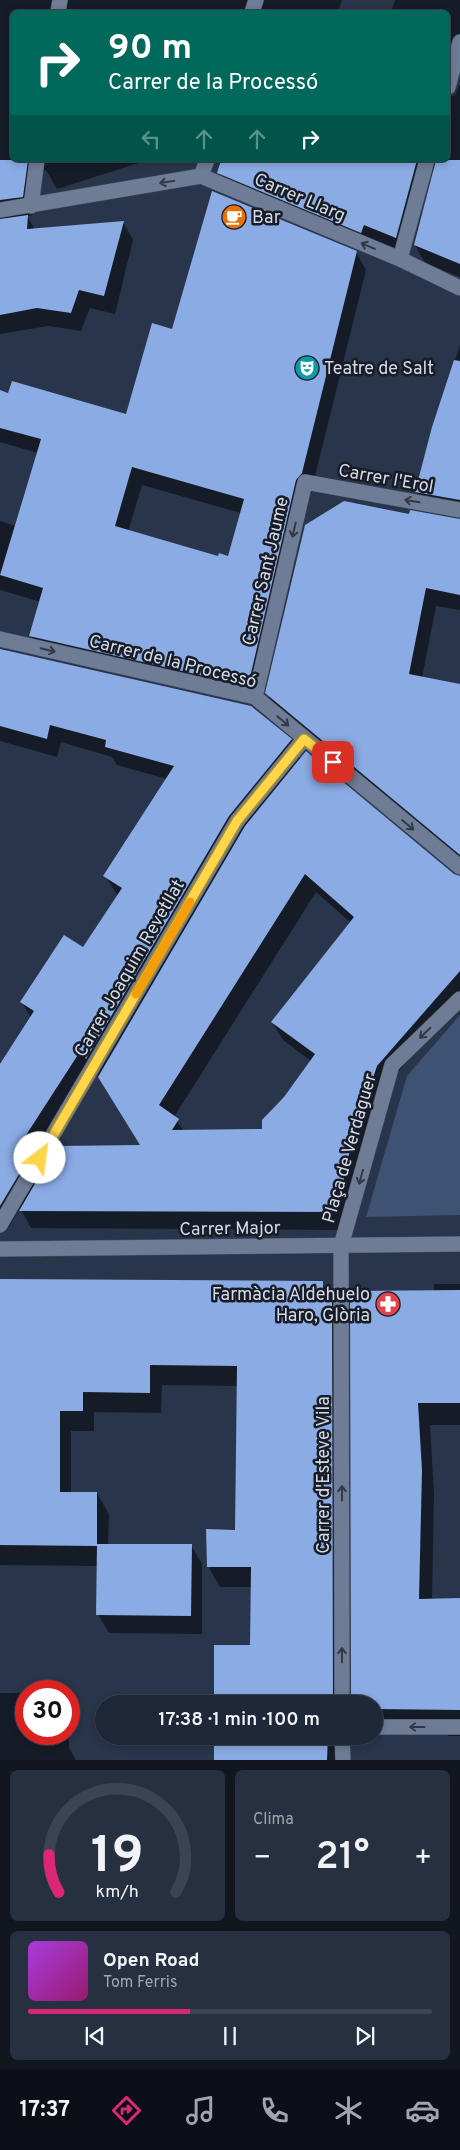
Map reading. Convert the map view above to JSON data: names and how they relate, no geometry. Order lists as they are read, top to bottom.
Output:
{
  "streets": {
    "street": [
      "Carrer Llarg",
      "Carrer l'Erol",
      "Carrer Sant Jaume",
      "Carrer de la Processó",
      "Carrer Joaquim Revetllat",
      "Plaça de Verdaguer",
      "Carrer Major",
      "Carrer d'Esteve Vila"
    ]
  },
  "crossings": [
    ["Carrer l'Erol", "Carrer Sant Jaume"],
    ["Carrer Sant Jaume", "Carrer de la Processó"],
    ["Carrer de la Processó", "Carrer Joaquim Revetllat"],
    ["Plaça de Verdaguer", "Carrer Major"],
    ["Plaça de Verdaguer", "Carrer d'Esteve Vila"],
    ["Carrer Major", "Carrer d'Esteve Vila"]
  ],
  "one_way": [
    "Carrer Llarg",
    "Carrer l'Erol",
    "Carrer Sant Jaume",
    "Carrer de la Processó",
    "Plaça de Verdaguer",
    "Carrer d'Esteve Vila"
  ],
  "places": {
    "cafe": ["Bar"],
    "theatre": ["Teatre de Salt"],
    "pharmacy": ["Farmàcia Aldehuelo Haro, Glòria"]
  },
  "page": {
    "turn": ["90 m", "Carrer de la Processó"],
    "limit": "30",
    "trip": "17:38 · 1 min · 100 m",
    "tile": "Clima",
    "heat": ["−", "21°", "+"],
    "song": ["Open Road", "Tom Ferris"],
    "tabs": "17:37",
    "gauge": ["19", "km/h"]
  }
}
